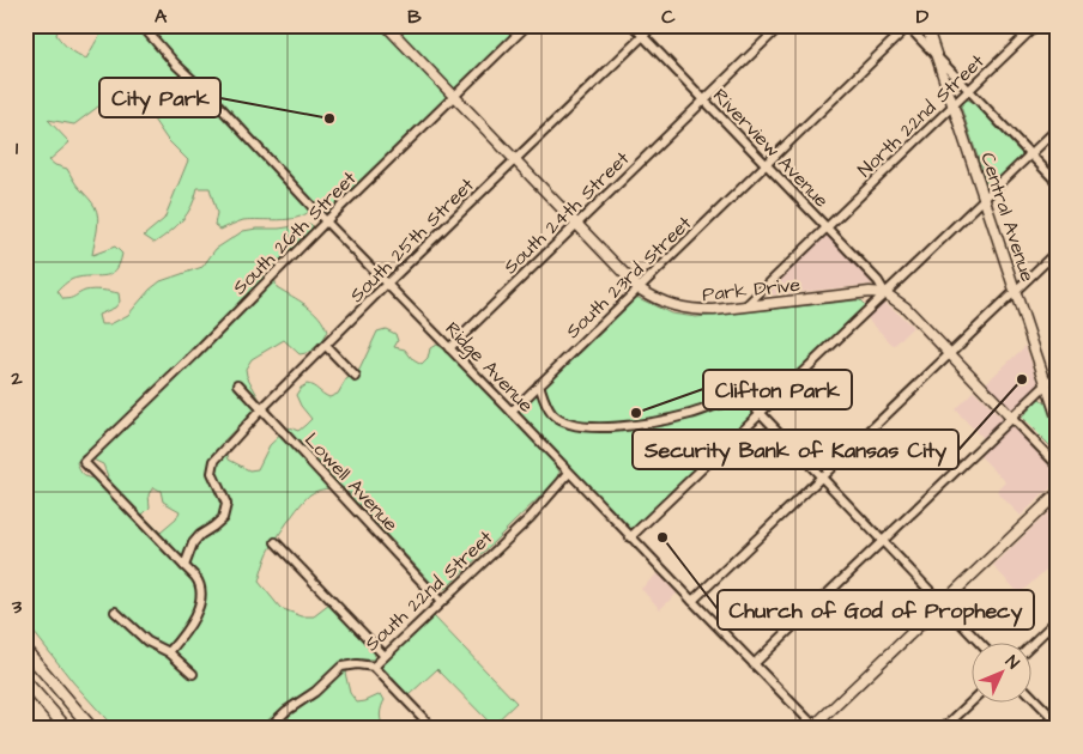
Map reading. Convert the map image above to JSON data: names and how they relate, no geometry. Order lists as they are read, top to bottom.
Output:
{
  "streets": {
    "main road": ["Central Avenue", "Park Drive"],
    "street": [
      "North 22nd Street",
      "Riverview Avenue",
      "South 24th Street",
      "South 26th Street",
      "South 25th Street",
      "South 23rd Street",
      "Ridge Avenue",
      "Lowell Avenue",
      "South 22nd Street"
    ]
  },
  "crossings": [
    ["North 22nd Street", "Riverview Avenue"],
    ["North 22nd Street", "Central Avenue"],
    ["Riverview Avenue", "South 24th Street"],
    ["Riverview Avenue", "South 25th Street"],
    ["Riverview Avenue", "South 23rd Street"],
    ["Riverview Avenue", "Park Drive"],
    ["South 24th Street", "Park Drive"],
    ["South 24th Street", "Ridge Avenue"],
    ["South 26th Street", "South 25th Street"],
    ["South 26th Street", "Park Drive"],
    ["South 26th Street", "Ridge Avenue"],
    ["South 25th Street", "Park Drive"],
    ["South 25th Street", "Ridge Avenue"],
    ["South 25th Street", "Lowell Avenue"],
    ["South 23rd Street", "Park Drive"],
    ["South 23rd Street", "Ridge Avenue"],
    ["Ridge Avenue", "South 22nd Street"],
    ["Lowell Avenue", "South 22nd Street"]
  ],
  "places": [
    "City Park",
    "Security Bank of Kansas City",
    "Clifton Park",
    "Church of God of Prophecy"
  ],
  "north": "top right",
  "grid": {
    "columns": [
      "A",
      "B",
      "C",
      "D"
    ],
    "rows": ["1", "2", "3"]
  }
}
